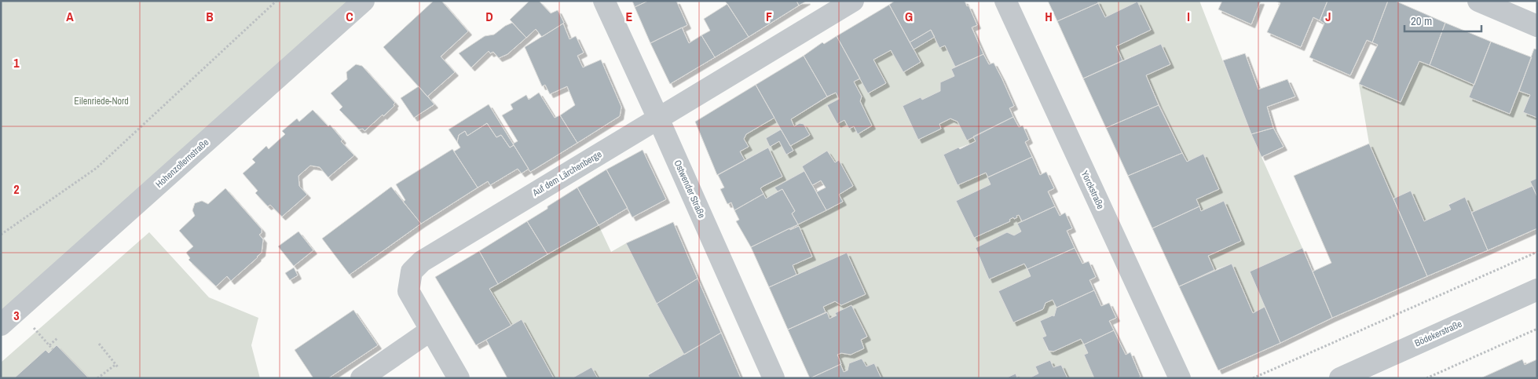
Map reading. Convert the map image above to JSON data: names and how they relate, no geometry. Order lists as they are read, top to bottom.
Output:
{
  "streets": {
    "street": [
      "Hohenzollernstraße",
      "Auf dem Lärchenberge",
      "Ostwender Straße",
      "Yorckstraße",
      "Bödekerstraße"
    ]
  },
  "crossings": [
    ["Auf dem Lärchenberge", "Ostwender Straße"]
  ],
  "parks": ["Eilenriede-Nord"],
  "scale_bar": "20 m",
  "grid": {
    "columns": [
      "A",
      "B",
      "C",
      "D",
      "E",
      "F",
      "G",
      "H",
      "I",
      "J"
    ],
    "rows": ["1", "2", "3"]
  }
}
